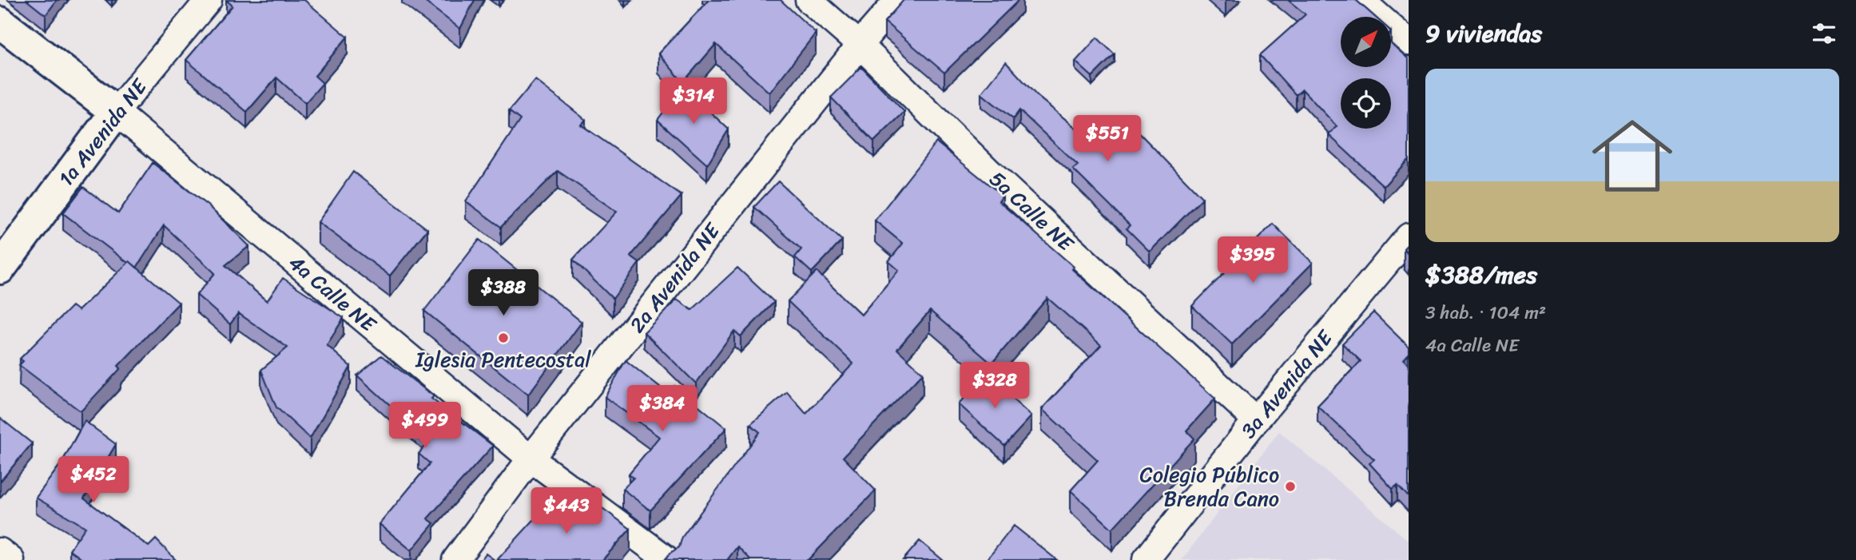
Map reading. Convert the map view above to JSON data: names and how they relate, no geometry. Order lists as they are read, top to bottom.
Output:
{
  "streets": {
    "street": [
      "1a Avenida NE",
      "5a Calle NE",
      "2a Avenida NE",
      "4a Calle NE",
      "3a Avenida NE"
    ]
  },
  "crossings": [
    ["1a Avenida NE", "4a Calle NE"],
    ["5a Calle NE", "2a Avenida NE"],
    ["5a Calle NE", "3a Avenida NE"],
    ["2a Avenida NE", "4a Calle NE"]
  ],
  "places": ["Iglesia Pentecostal", "Colegio Público Brenda Cano"],
  "north": "top right",
  "page": {
    "heading": "9 viviendas",
    "list": [
      {
        "name": "$388/mes",
        "note": "3 hab. · 104 m² · 4a Calle NE"
      }
    ],
    "price": [
      "$314",
      "$551",
      "$395",
      "$388",
      "$328",
      "$384",
      "$499",
      "$452",
      "$443"
    ]
  }
}
